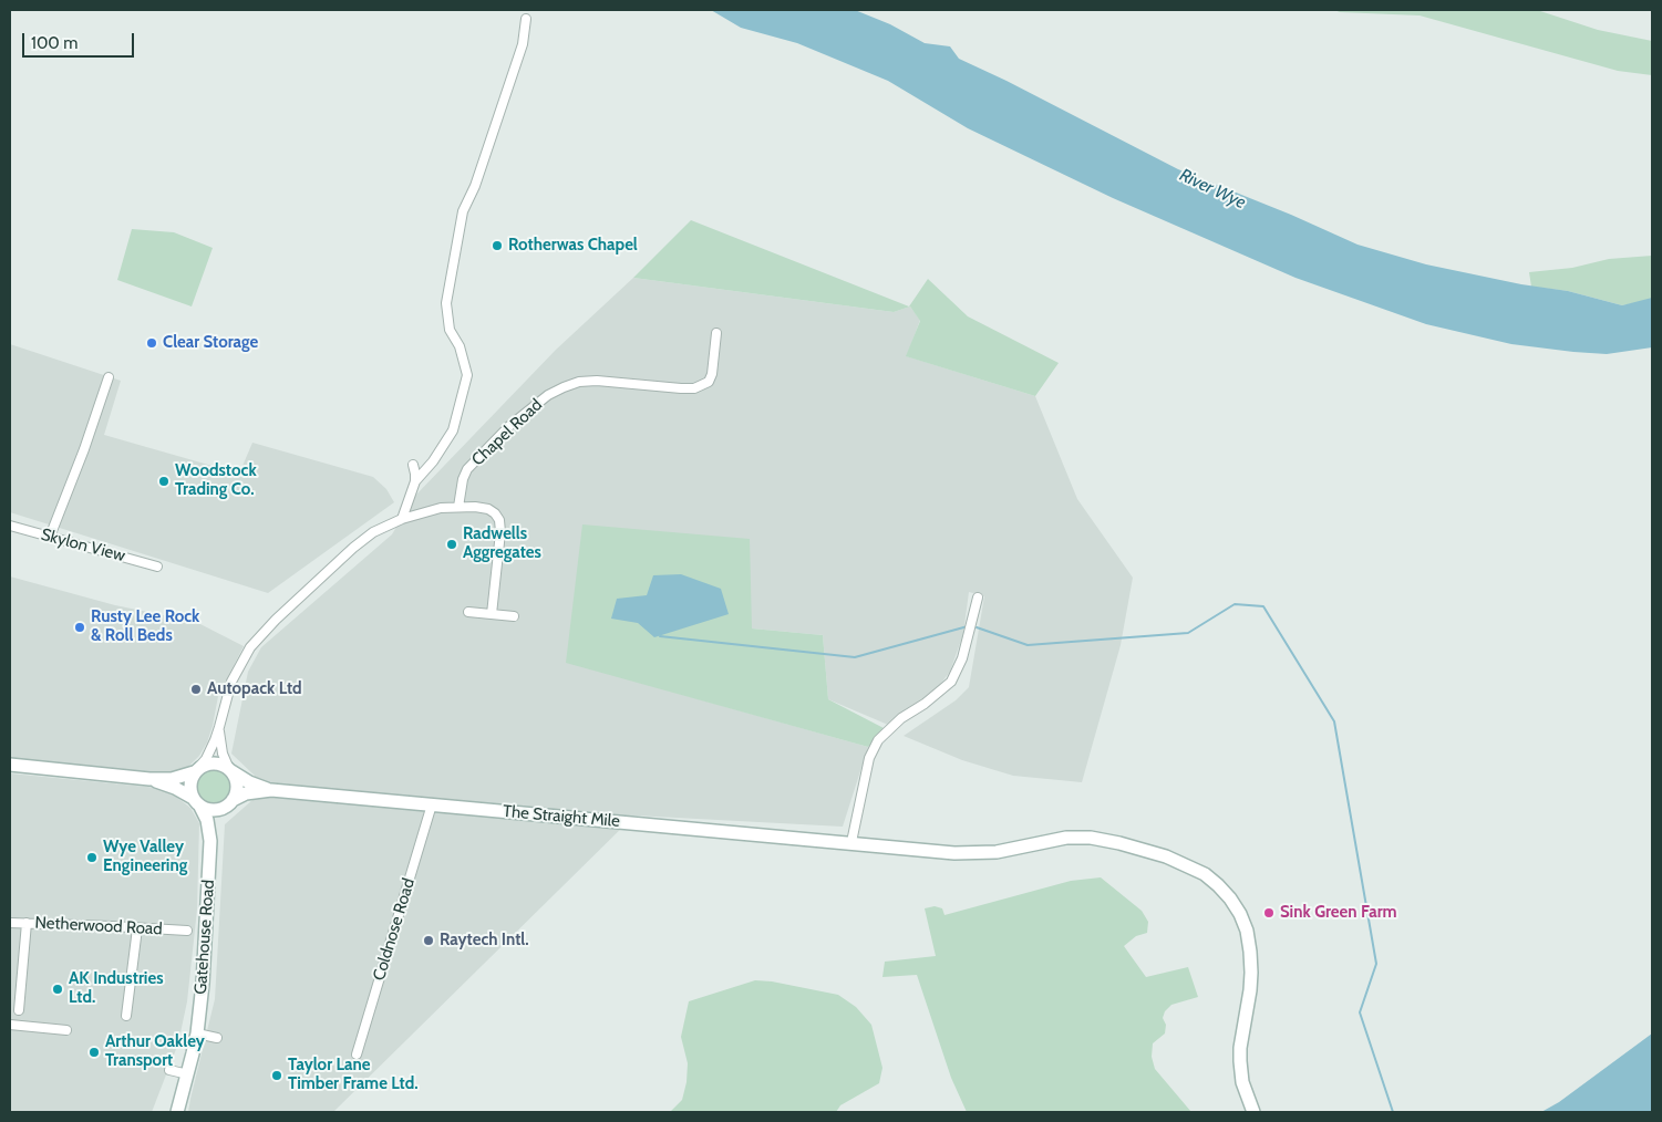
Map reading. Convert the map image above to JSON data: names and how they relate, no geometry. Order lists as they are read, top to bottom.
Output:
{
  "streets": {
    "main road": ["The Straight Mile", "Gatehouse Road"],
    "street": [
      "Chapel Road",
      "Skylon View",
      "Netherwood Road",
      "Coldnose Road"
    ]
  },
  "crossings": [
    ["The Straight Mile", "Coldnose Road"],
    ["The Straight Mile", "Gatehouse Road"]
  ],
  "water": ["River Wye"],
  "places": [
    "Rotherwas Chapel",
    "Clear Storage",
    "Woodstock Trading Co.",
    "Radwells Aggregates",
    "Rusty Lee Rock & Roll Beds",
    "Autopack Ltd",
    "Wye Valley Engineering",
    "Sink Green Farm",
    "Raytech Intl.",
    "AK Industries Ltd.",
    "Arthur Oakley Transport",
    "Taylor Lane Timber Frame Ltd."
  ],
  "scale_bar": "100 m"
}
